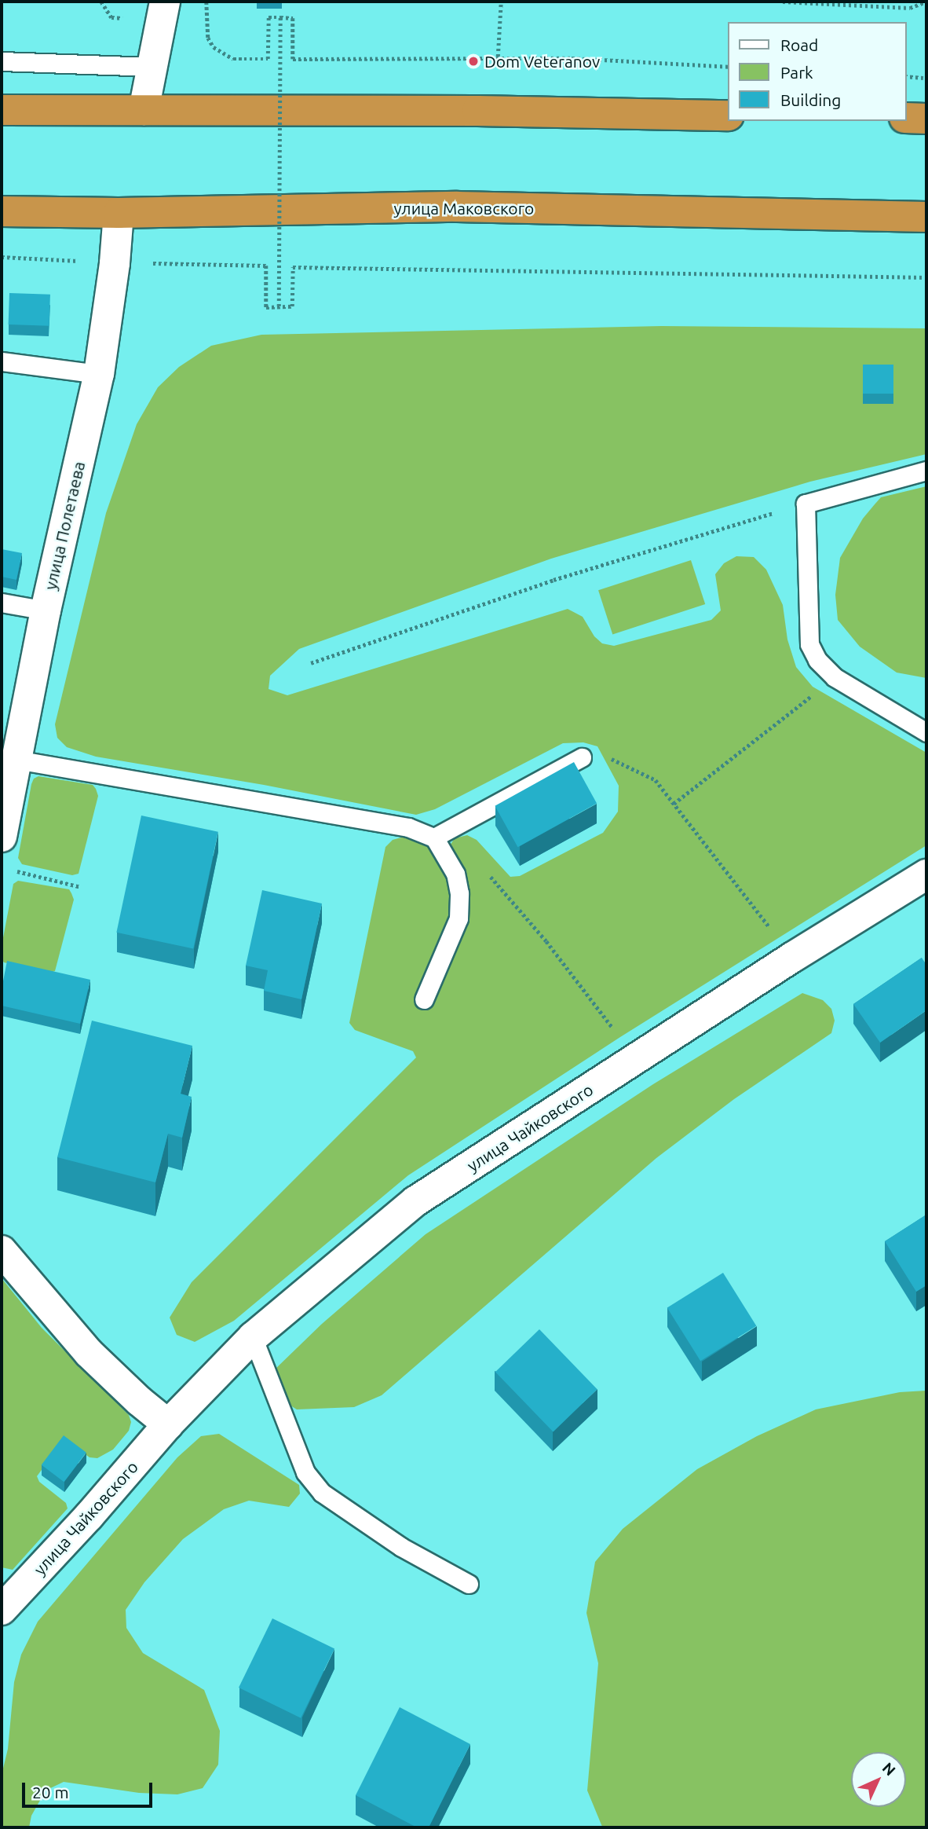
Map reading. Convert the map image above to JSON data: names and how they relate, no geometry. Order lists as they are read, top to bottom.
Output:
{
  "streets": {
    "highway": ["улица Маковского"],
    "street": ["улица Полетаева", "улица Чайковского"]
  },
  "crossings": [
    ["улица Маковского", "улица Полетаева"]
  ],
  "places": ["Dom Veteranov"],
  "legend": ["Road", "Park", "Building"],
  "scale_bar": "20 m",
  "north": "top right"
}
